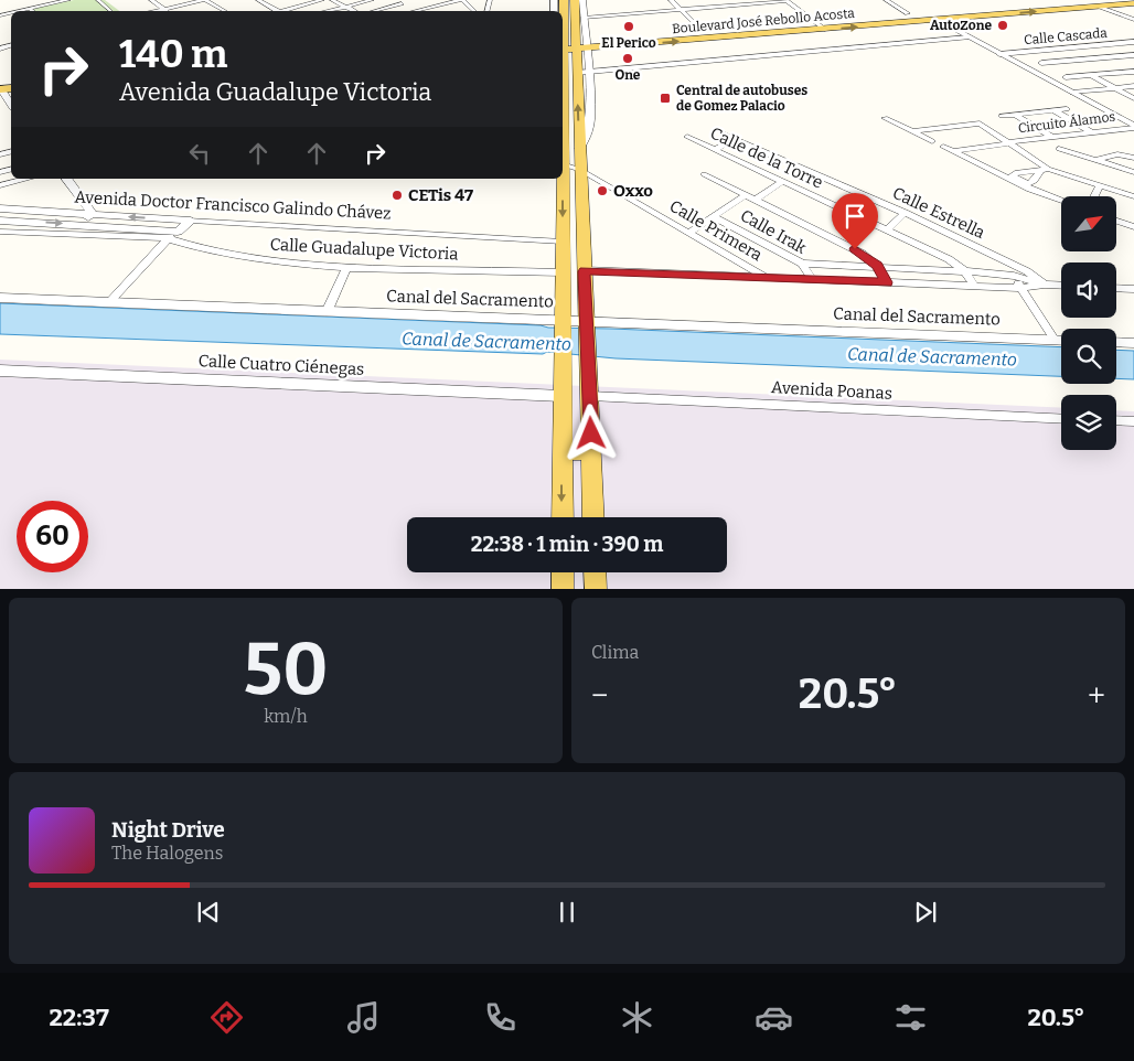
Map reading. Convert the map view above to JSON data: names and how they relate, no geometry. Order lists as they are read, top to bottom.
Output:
{
  "streets": {
    "main road": ["Boulevard José Rebollo Acosta"],
    "street": [
      "Calle Cascada",
      "Circuito Álamos",
      "Calle de la Torre",
      "Avenida Doctor Francisco Galindo Chávez",
      "Calle Estrella",
      "Calle Primera",
      "Calle Irak",
      "Calle Guadalupe Victoria",
      "Canal del Sacramento",
      "Calle Cuatro Ciénegas",
      "Avenida Poanas"
    ]
  },
  "water": ["Canal de Sacramento"],
  "places": {
    "other": [
      "AutoZone",
      "El Perico",
      "One",
      "Oxxo",
      "CETis 47"
    ],
    "transit": ["Central de autobuses de Gomez Palacio"]
  },
  "north": "top right",
  "page": {
    "turn": ["140 m", "Avenida Guadalupe Victoria"],
    "limit": "60",
    "trip": "22:38 · 1 min · 390 m",
    "tile": [
      ["50", "km/h"],
      "Clima"
    ],
    "heat": ["−", "20.5°", "+"],
    "song": ["Night Drive", "The Halogens"],
    "tabs": ["22:37", "20.5°"]
  }
}
